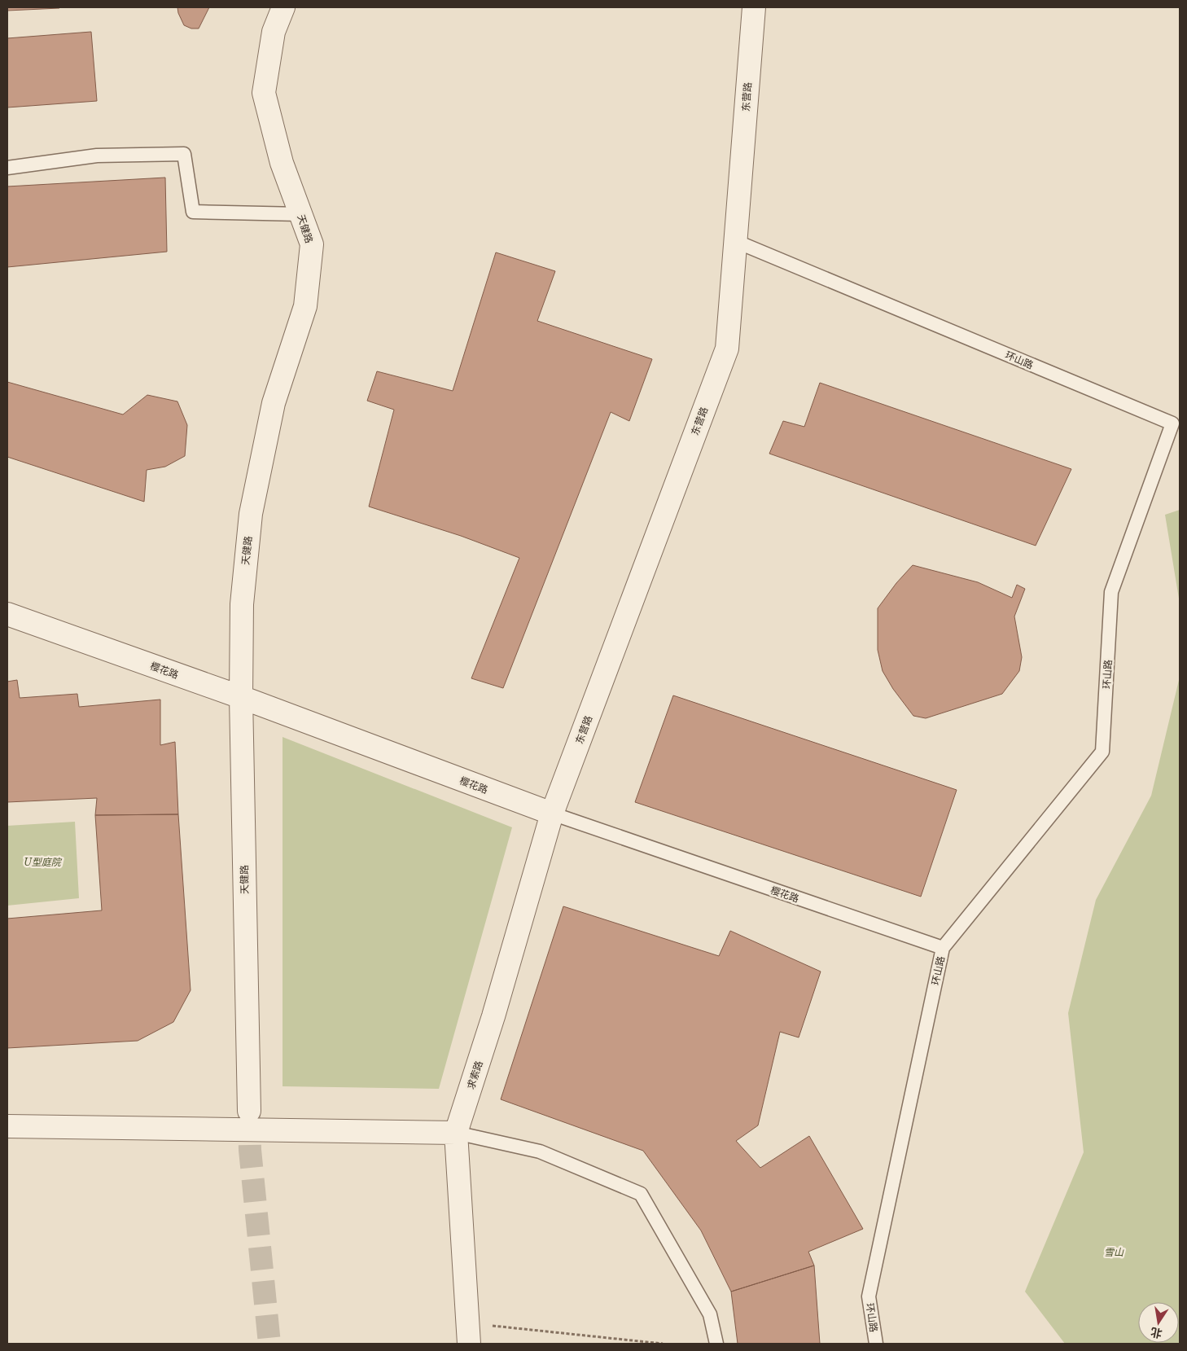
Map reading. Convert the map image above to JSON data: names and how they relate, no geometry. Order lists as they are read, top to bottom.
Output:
{
  "streets": {
    "street": [
      "东营路",
      "天健路",
      "樱花路",
      "求索路"
    ],
    "lane": ["环山路"]
  },
  "crossings": [
    ["东营路", "环山路"],
    ["东营路", "樱花路"],
    ["东营路", "求索路"],
    ["天健路", "樱花路"],
    ["环山路", "樱花路"],
    ["樱花路", "求索路"]
  ],
  "parks": ["U型庭院", "雪山"],
  "north": "bottom"
}
